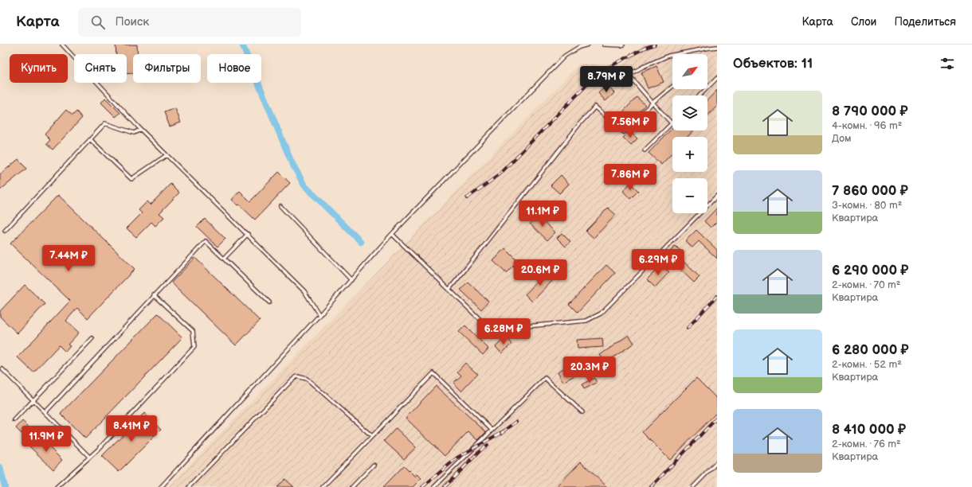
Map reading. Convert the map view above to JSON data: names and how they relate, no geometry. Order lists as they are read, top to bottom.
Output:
{
  "north": "top right",
  "page": {
    "header": "Карта",
    "search": "Поиск",
    "nav": ["Карта", "Слои", "Поделиться"],
    "heading": "Объектов: 11",
    "map_buttons": ["+", "−"],
    "chip": [
      "Купить",
      "Снять",
      "Фильтры",
      "Новое"
    ],
    "price": [
      "8.79M ₽",
      "7.56M ₽",
      "7.86M ₽",
      "11.1M ₽",
      "7.44M ₽",
      "6.29M ₽",
      "20.6M ₽",
      "6.28M ₽",
      "20.3M ₽",
      "8.41M ₽",
      "11.9M ₽"
    ],
    "list": [
      {
        "name": "8 790 000 ₽",
        "note": "4-комн. · 96 m² · Дом"
      },
      {
        "name": "7 860 000 ₽",
        "note": "3-комн. · 80 m² · Квартира"
      },
      {
        "name": "6 290 000 ₽",
        "note": "2-комн. · 70 m² · Квартира"
      },
      {
        "name": "6 280 000 ₽",
        "note": "2-комн. · 52 m² · Квартира"
      },
      {
        "name": "8 410 000 ₽",
        "note": "2-комн. · 76 m² · Квартира"
      }
    ]
  }
}
